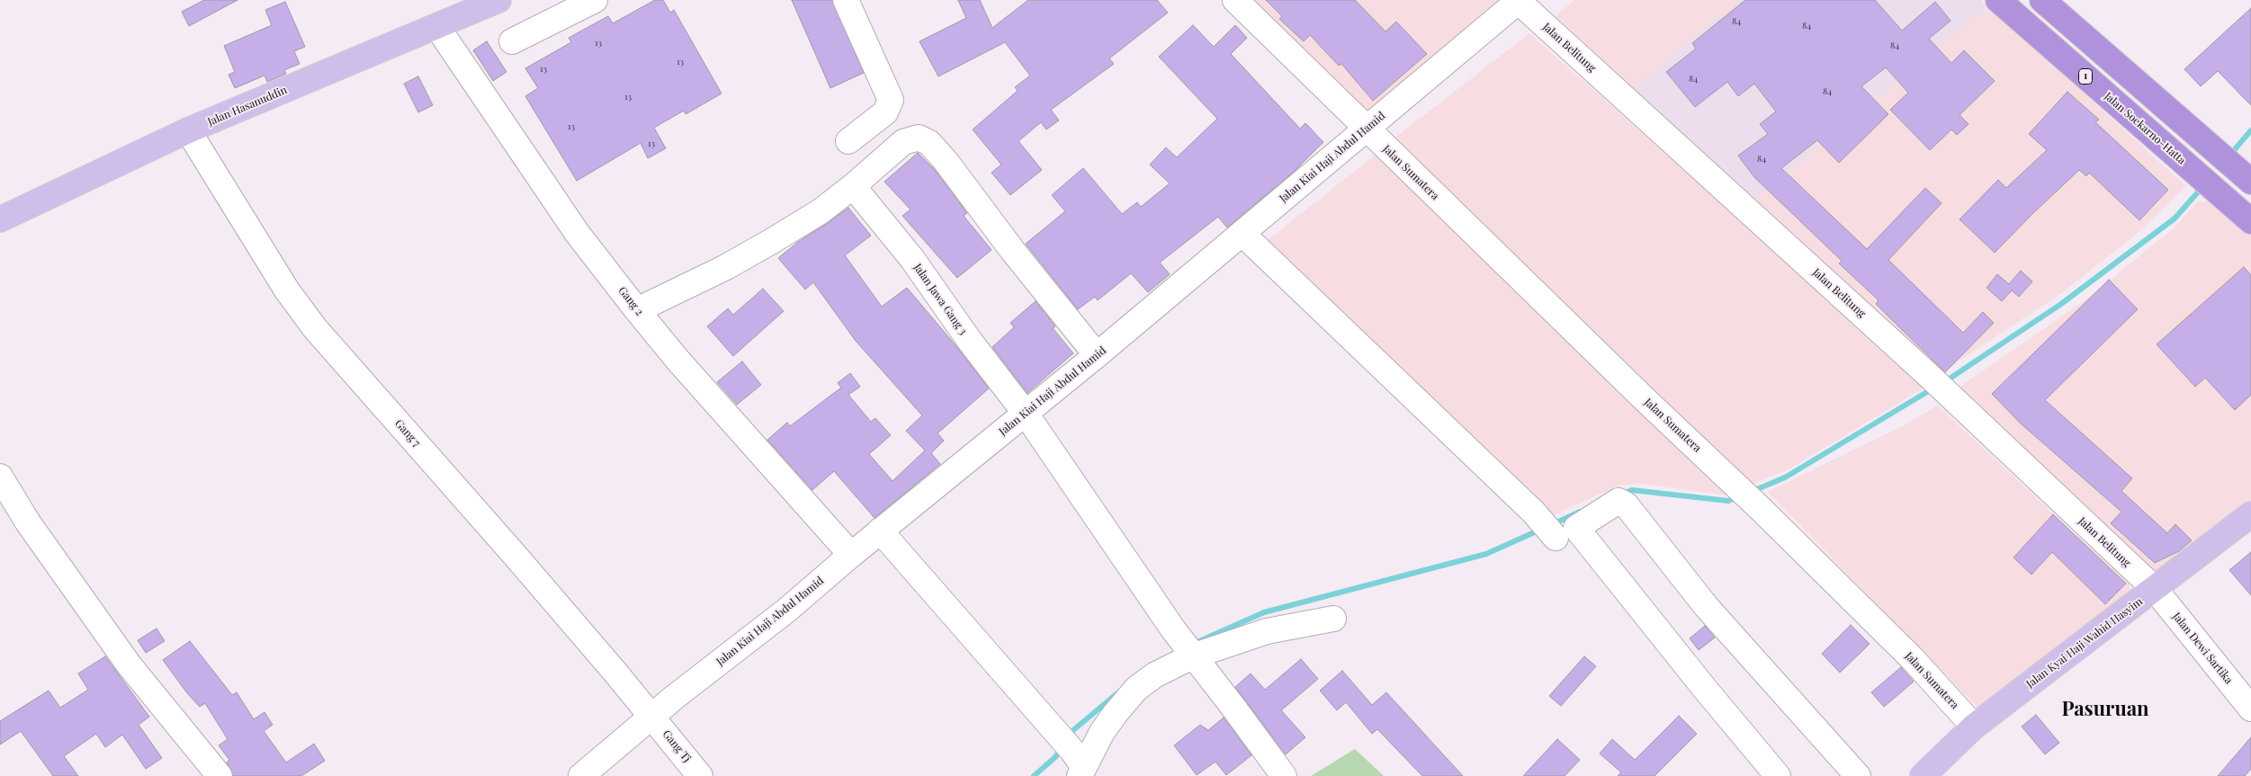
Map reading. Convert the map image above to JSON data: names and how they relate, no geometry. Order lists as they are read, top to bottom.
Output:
{
  "streets": {
    "highway": ["1", "Jalan Soekarno-Hatta"],
    "main road": ["Jalan Hasanuddin", "Jalan Kyai Haji Wahid Hasyim"],
    "street": [
      "Jalan Belitung",
      "Jalan Kiai Haji Abdul Hamid",
      "Jalan Sumatera",
      "Jalan Jawa Gang 3",
      "Gang 2",
      "Gang 7",
      "Jalan Dewi Sartika",
      "Gang Tj"
    ]
  },
  "crossings": [
    ["Jalan Belitung", "Jalan Kiai Haji Abdul Hamid"],
    ["Jalan Belitung", "Jalan Kyai Haji Wahid Hasyim"],
    ["Jalan Belitung", "Jalan Dewi Sartika"],
    ["Jalan Hasanuddin", "Gang 2"],
    ["Jalan Hasanuddin", "Gang 7"],
    ["Jalan Kiai Haji Abdul Hamid", "Jalan Sumatera"],
    ["Jalan Kiai Haji Abdul Hamid", "Jalan Jawa Gang 3"],
    ["Jalan Kiai Haji Abdul Hamid", "Gang 2"],
    ["Jalan Kiai Haji Abdul Hamid", "Gang 7"],
    ["Jalan Kiai Haji Abdul Hamid", "Gang Tj"],
    ["Jalan Sumatera", "Jalan Kyai Haji Wahid Hasyim"],
    ["Gang 7", "Gang Tj"],
    ["Jalan Kyai Haji Wahid Hasyim", "Jalan Dewi Sartika"]
  ],
  "districts": ["Pasuruan"],
  "house_numbers": [
    "84",
    "84",
    "13",
    "84",
    "13",
    "13",
    "84",
    "84",
    "13",
    "13",
    "13",
    "84"
  ]
}
